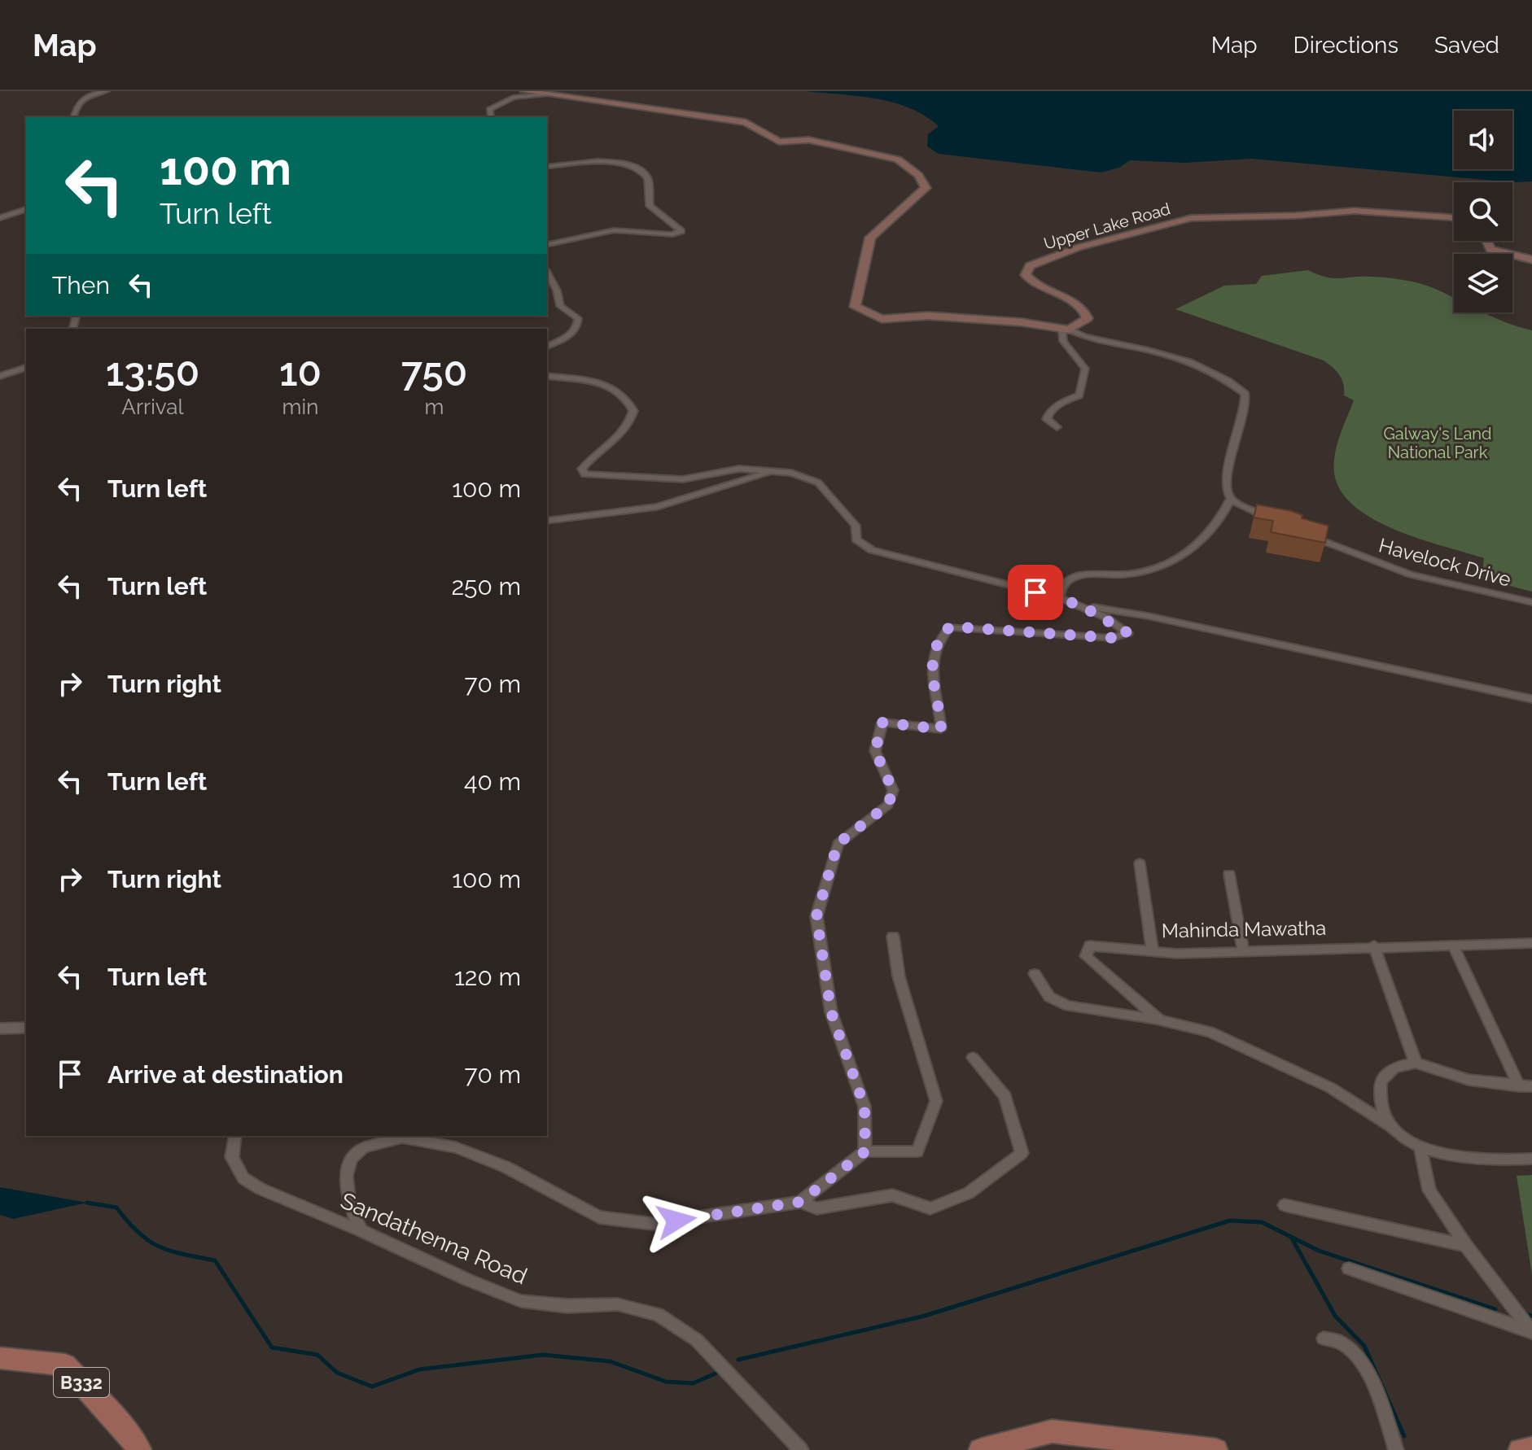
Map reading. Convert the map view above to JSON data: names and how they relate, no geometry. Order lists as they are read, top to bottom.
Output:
{
  "streets": {
    "main road": ["B332"],
    "street": [
      "Upper Lake Road",
      "Havelock Drive",
      "Mahinda Mawatha",
      "Sandathenna Road"
    ]
  },
  "parks": ["Galway's Land National Park"],
  "page": {
    "header": "Map",
    "nav": ["Map", "Directions", "Saved"],
    "turn": ["100 m", "Turn left"],
    "then": "Then",
    "eta": [
      "13:50",
      "Arrival",
      "10",
      "min",
      "750",
      "m"
    ],
    "list": [
      {
        "name": "Turn left",
        "value": "100 m"
      },
      {
        "name": "Turn left",
        "value": "250 m"
      },
      {
        "name": "Turn right",
        "value": "70 m"
      },
      {
        "name": "Turn left",
        "value": "40 m"
      },
      {
        "name": "Turn right",
        "value": "100 m"
      },
      {
        "name": "Turn left",
        "value": "120 m"
      },
      {
        "name": "Arrive at destination",
        "value": "70 m"
      }
    ]
  }
}
